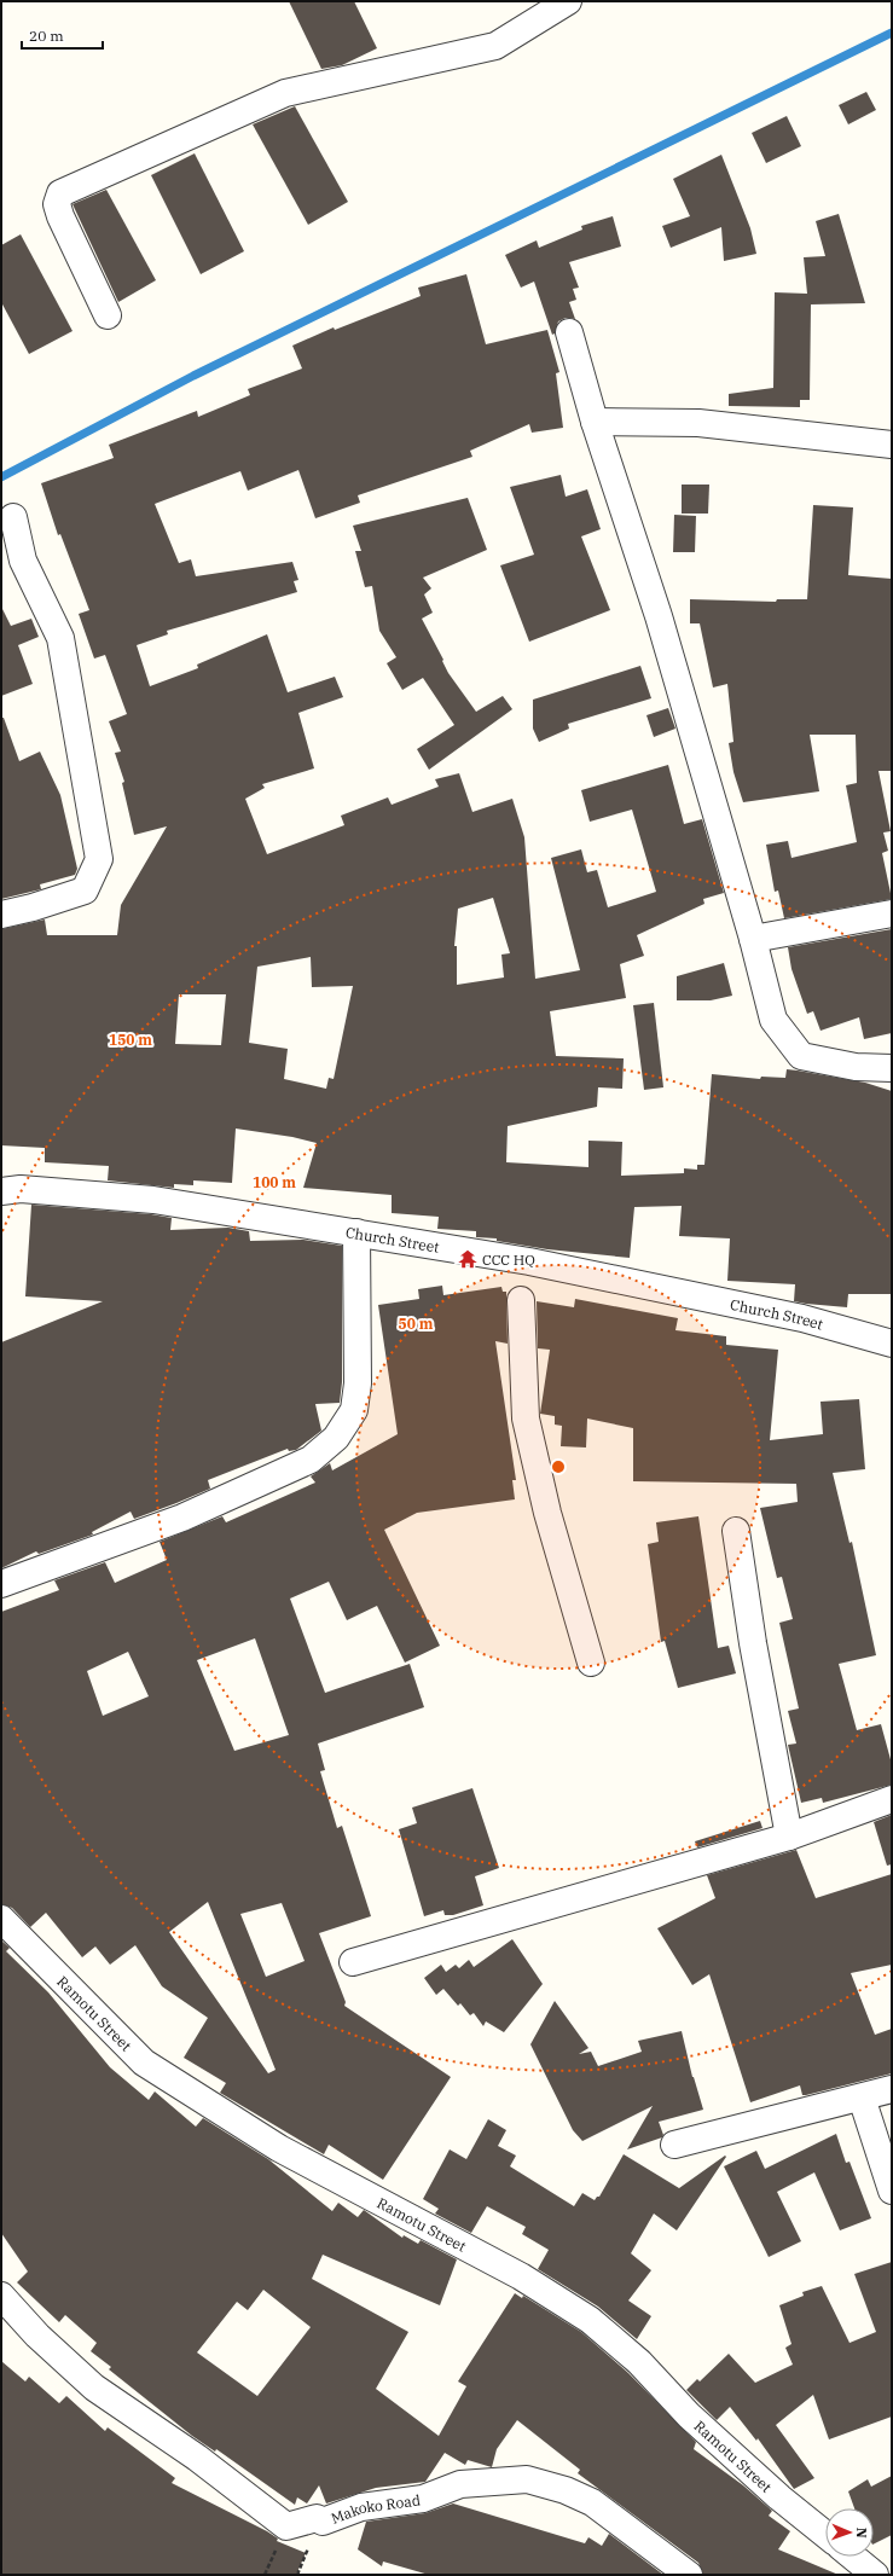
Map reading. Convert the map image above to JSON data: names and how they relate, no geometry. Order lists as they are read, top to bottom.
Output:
{
  "streets": {
    "street": ["Church Street", "Ramotu Street", "Makoko Road"]
  },
  "places": {
    "temple": ["CCC HQ"]
  },
  "scale_bar": "20 m",
  "north": "right",
  "rings": ["150 m", "100 m", "50 m"]
}
